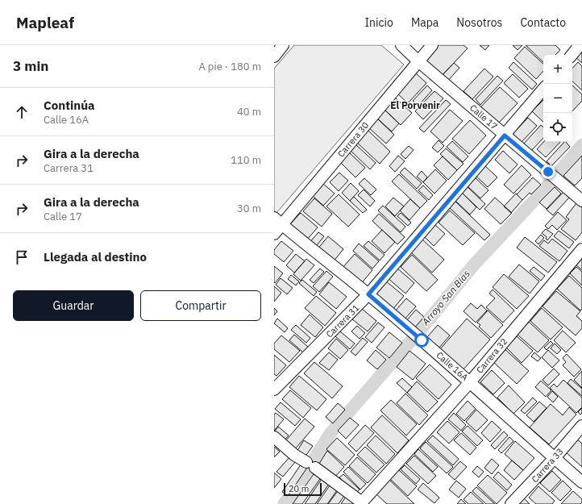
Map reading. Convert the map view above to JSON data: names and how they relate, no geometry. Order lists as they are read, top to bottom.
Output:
{
  "streets": {
    "street": [
      "Calle 17",
      "Carrera 30",
      "Carrera 31",
      "Carrera 32",
      "Calle 16A",
      "Carrera 33"
    ]
  },
  "crossings": [
    ["Calle 17", "Carrera 30"],
    ["Calle 17", "Carrera 31"],
    ["Carrera 30", "Calle 16A"],
    ["Carrera 31", "Calle 16A"],
    ["Carrera 32", "Calle 16A"],
    ["Calle 16A", "Carrera 33"]
  ],
  "districts": ["El Porvenir"],
  "water": ["Arroyo San Blas"],
  "scale_bar": "20 m",
  "page": {
    "header": "Mapleaf",
    "nav": [
      "Inicio",
      "Mapa",
      "Nosotros",
      "Contacto"
    ],
    "heading": ["3 min", "A pie · 180 m"],
    "map_buttons": ["+", "−"],
    "list": [
      ["Continúa", "Calle 16A", "40 m"],
      ["Gira a la derecha", "Carrera 31", "110 m"],
      ["Gira a la derecha", "Calle 17", "30 m"],
      "Llegada al destino"
    ],
    "buttons": ["Guardar", "Compartir"],
    "scale": "20 m"
  }
}
